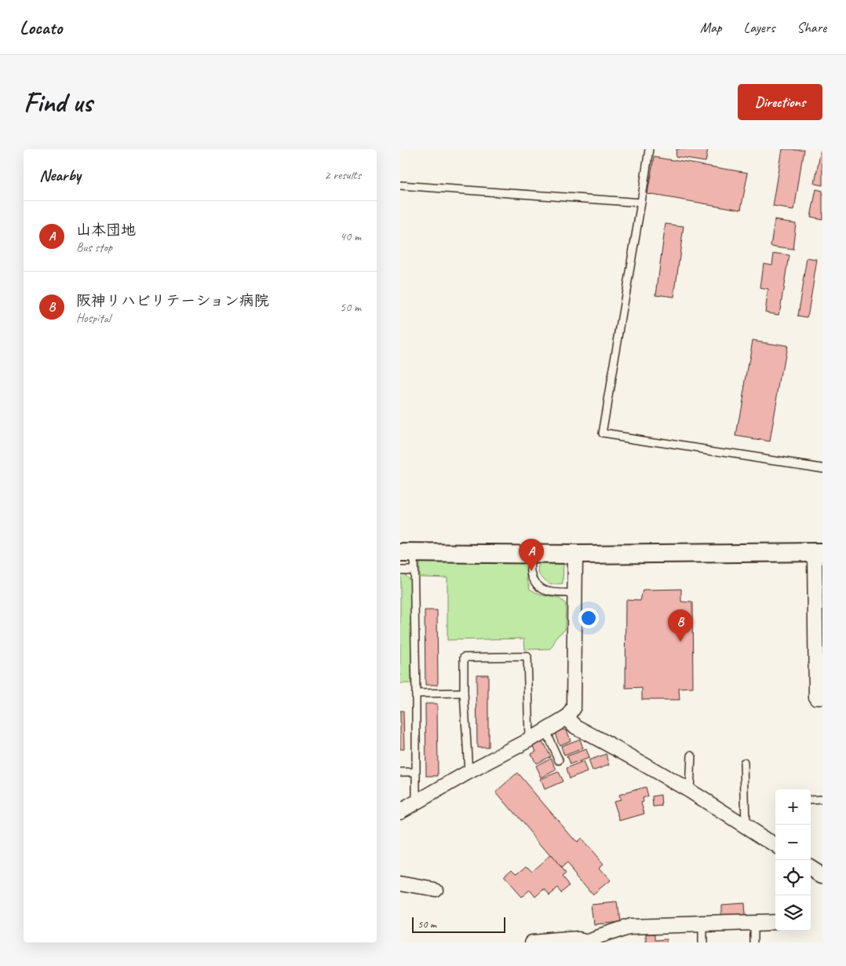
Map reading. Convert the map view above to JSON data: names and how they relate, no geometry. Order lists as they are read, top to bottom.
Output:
{
  "scale_bar": "50 m",
  "page": {
    "header": "Locato",
    "nav": ["Map", "Layers", "Share"],
    "buttons": "Directions",
    "title": "Find us",
    "heading": ["Nearby", "2 results"],
    "list": [
      {
        "mark": "A",
        "name": "山本団地",
        "note": "Bus stop",
        "value": "40 m"
      },
      {
        "mark": "B",
        "name": "阪神リハビリテーション病院",
        "note": "Hospital",
        "value": "50 m"
      }
    ],
    "pins": ["A", "B"],
    "map_buttons": ["+", "−"],
    "scale": "50 m"
  }
}
